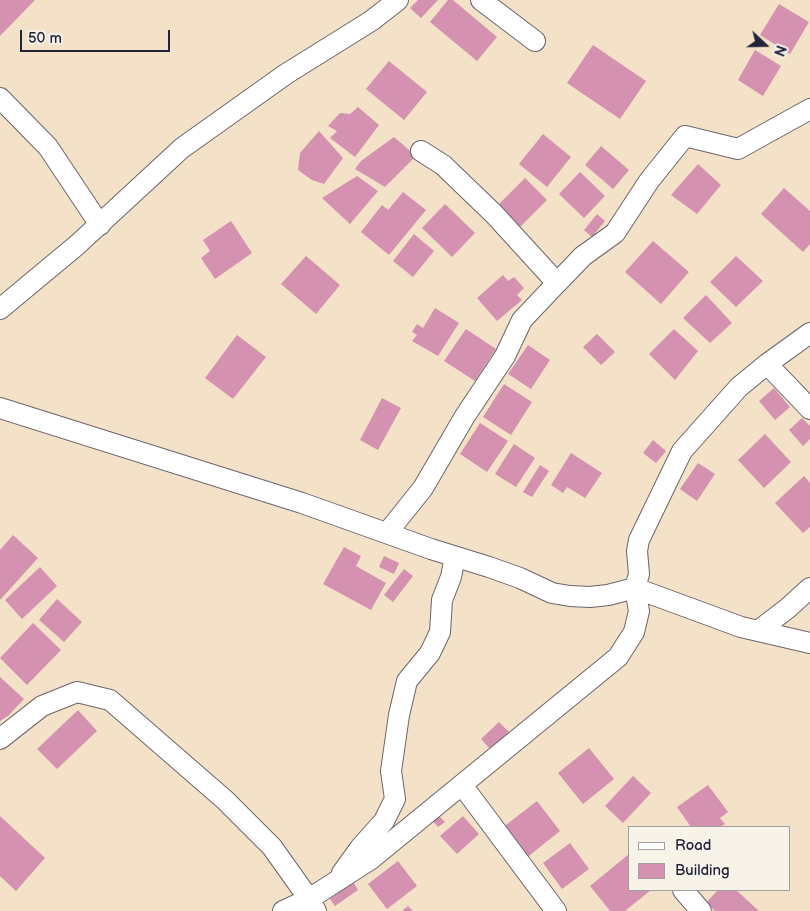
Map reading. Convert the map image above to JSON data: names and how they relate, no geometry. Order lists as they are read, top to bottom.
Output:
{
  "legend": ["Road", "Building"],
  "scale_bar": "50 m",
  "north": "right"
}
